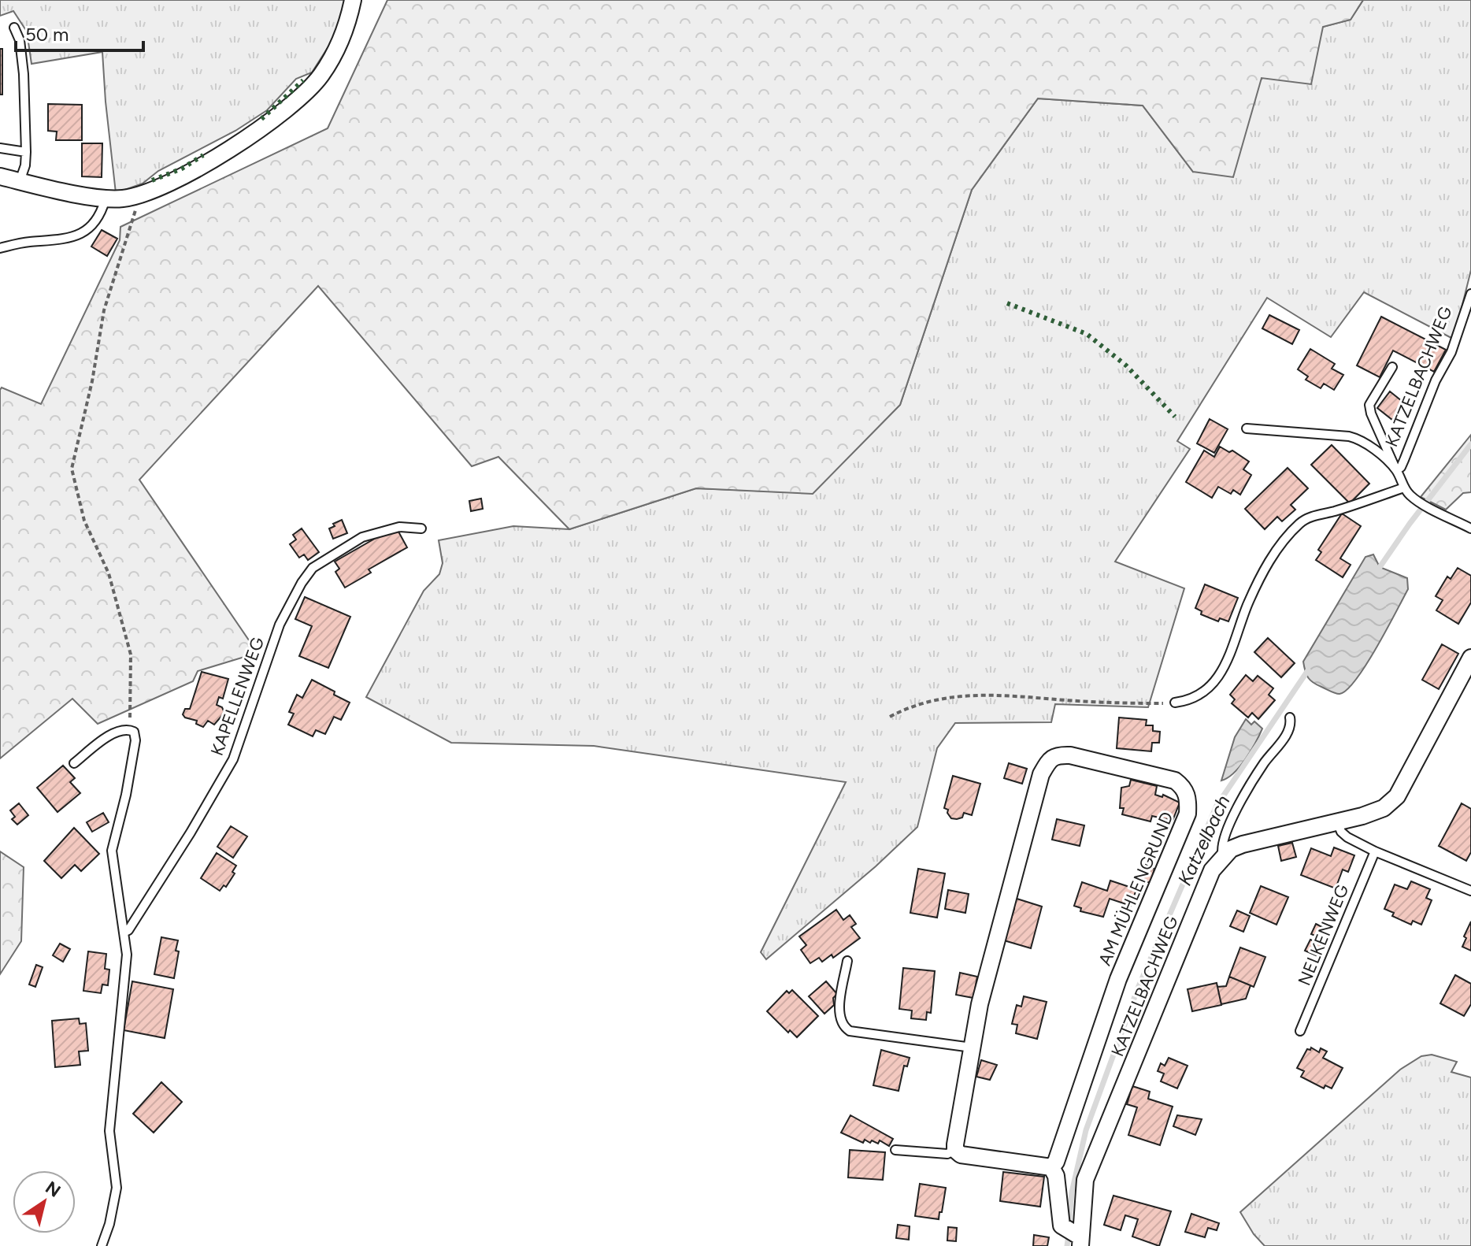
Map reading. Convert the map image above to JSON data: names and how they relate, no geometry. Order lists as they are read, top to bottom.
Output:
{
  "streets": {
    "street": ["KATZELBACHWEG", "AM MÜHLENGRUND"],
    "lane": ["KAPELLENWEG", "NELKENWEG"]
  },
  "water": ["Katzelbach"],
  "scale_bar": "50 m",
  "north": "top right"
}
